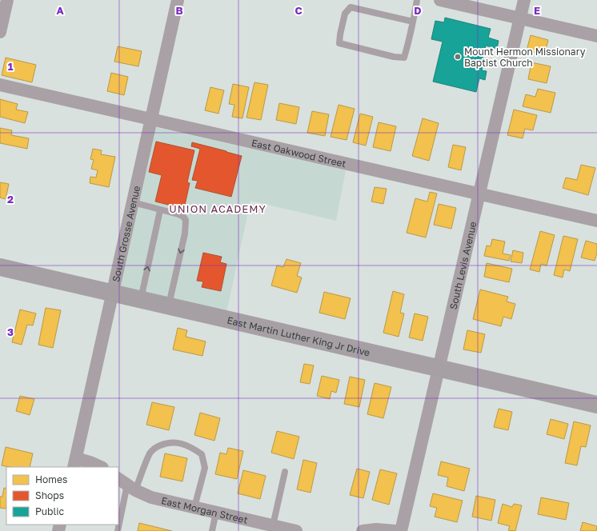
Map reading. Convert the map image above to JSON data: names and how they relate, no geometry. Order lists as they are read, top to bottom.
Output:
{
  "streets": {
    "street": [
      "East Oakwood Street",
      "South Grosse Avenue",
      "South Levis Avenue",
      "East Martin Luther King Jr Drive",
      "East Morgan Street"
    ]
  },
  "crossings": [
    ["East Oakwood Street", "South Grosse Avenue"],
    ["East Oakwood Street", "South Levis Avenue"],
    ["South Grosse Avenue", "East Martin Luther King Jr Drive"],
    ["South Levis Avenue", "East Martin Luther King Jr Drive"]
  ],
  "districts": ["UNION ACADEMY"],
  "places": ["Mount Hermon Missionary Baptist Church"],
  "legend": ["Homes", "Shops", "Public"],
  "grid": {
    "columns": [
      "A",
      "B",
      "C",
      "D",
      "E"
    ],
    "rows": ["1", "2", "3"]
  }
}
